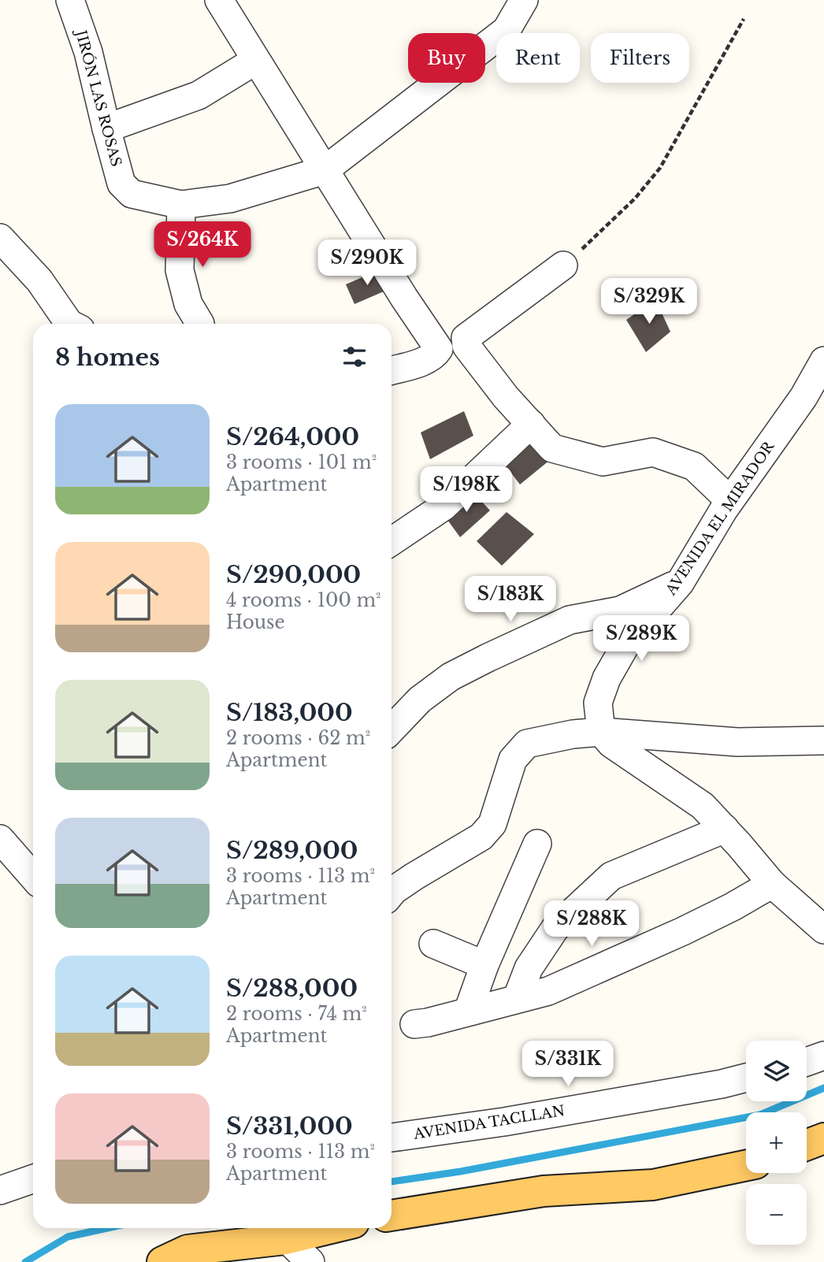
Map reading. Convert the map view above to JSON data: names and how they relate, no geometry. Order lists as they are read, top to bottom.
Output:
{
  "streets": {
    "street": ["JIRÓN LAS ROSAS", "AVENIDA EL MIRADOR", "AVENIDA TACLLAN"]
  },
  "page": {
    "chip": ["Buy", "Rent", "Filters"],
    "price": [
      "S/264K",
      "S/290K",
      "S/329K",
      "S/198K",
      "S/183K",
      "S/289K",
      "S/288K",
      "S/331K"
    ],
    "heading": "8 homes",
    "list": [
      {
        "name": "S/264,000",
        "note": "3 rooms · 101 m² · Apartment"
      },
      {
        "name": "S/290,000",
        "note": "4 rooms · 100 m² · House"
      },
      {
        "name": "S/183,000",
        "note": "2 rooms · 62 m² · Apartment"
      },
      {
        "name": "S/289,000",
        "note": "3 rooms · 113 m² · Apartment"
      },
      {
        "name": "S/288,000",
        "note": "2 rooms · 74 m² · Apartment"
      },
      {
        "name": "S/331,000",
        "note": "3 rooms · 113 m² · Apartment"
      }
    ],
    "map_buttons": ["+", "−"]
  }
}
